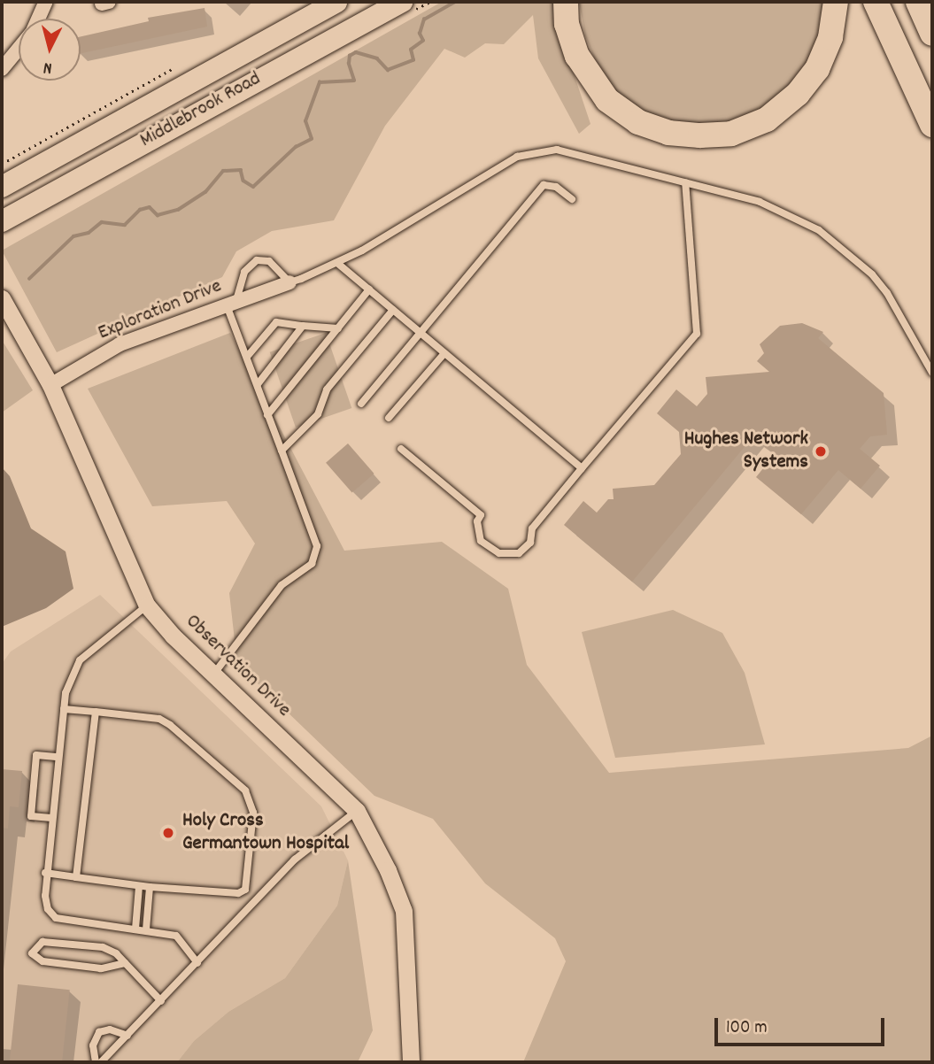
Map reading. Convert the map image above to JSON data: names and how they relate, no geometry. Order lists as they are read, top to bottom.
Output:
{
  "streets": {
    "main road": ["Middlebrook Road"],
    "street": ["Exploration Drive", "Observation Drive"]
  },
  "crossings": [
    ["Exploration Drive", "Observation Drive"]
  ],
  "places": ["Hughes Network Systems", "Holy Cross Germantown Hospital"],
  "scale_bar": "100 m",
  "north": "bottom"
}
